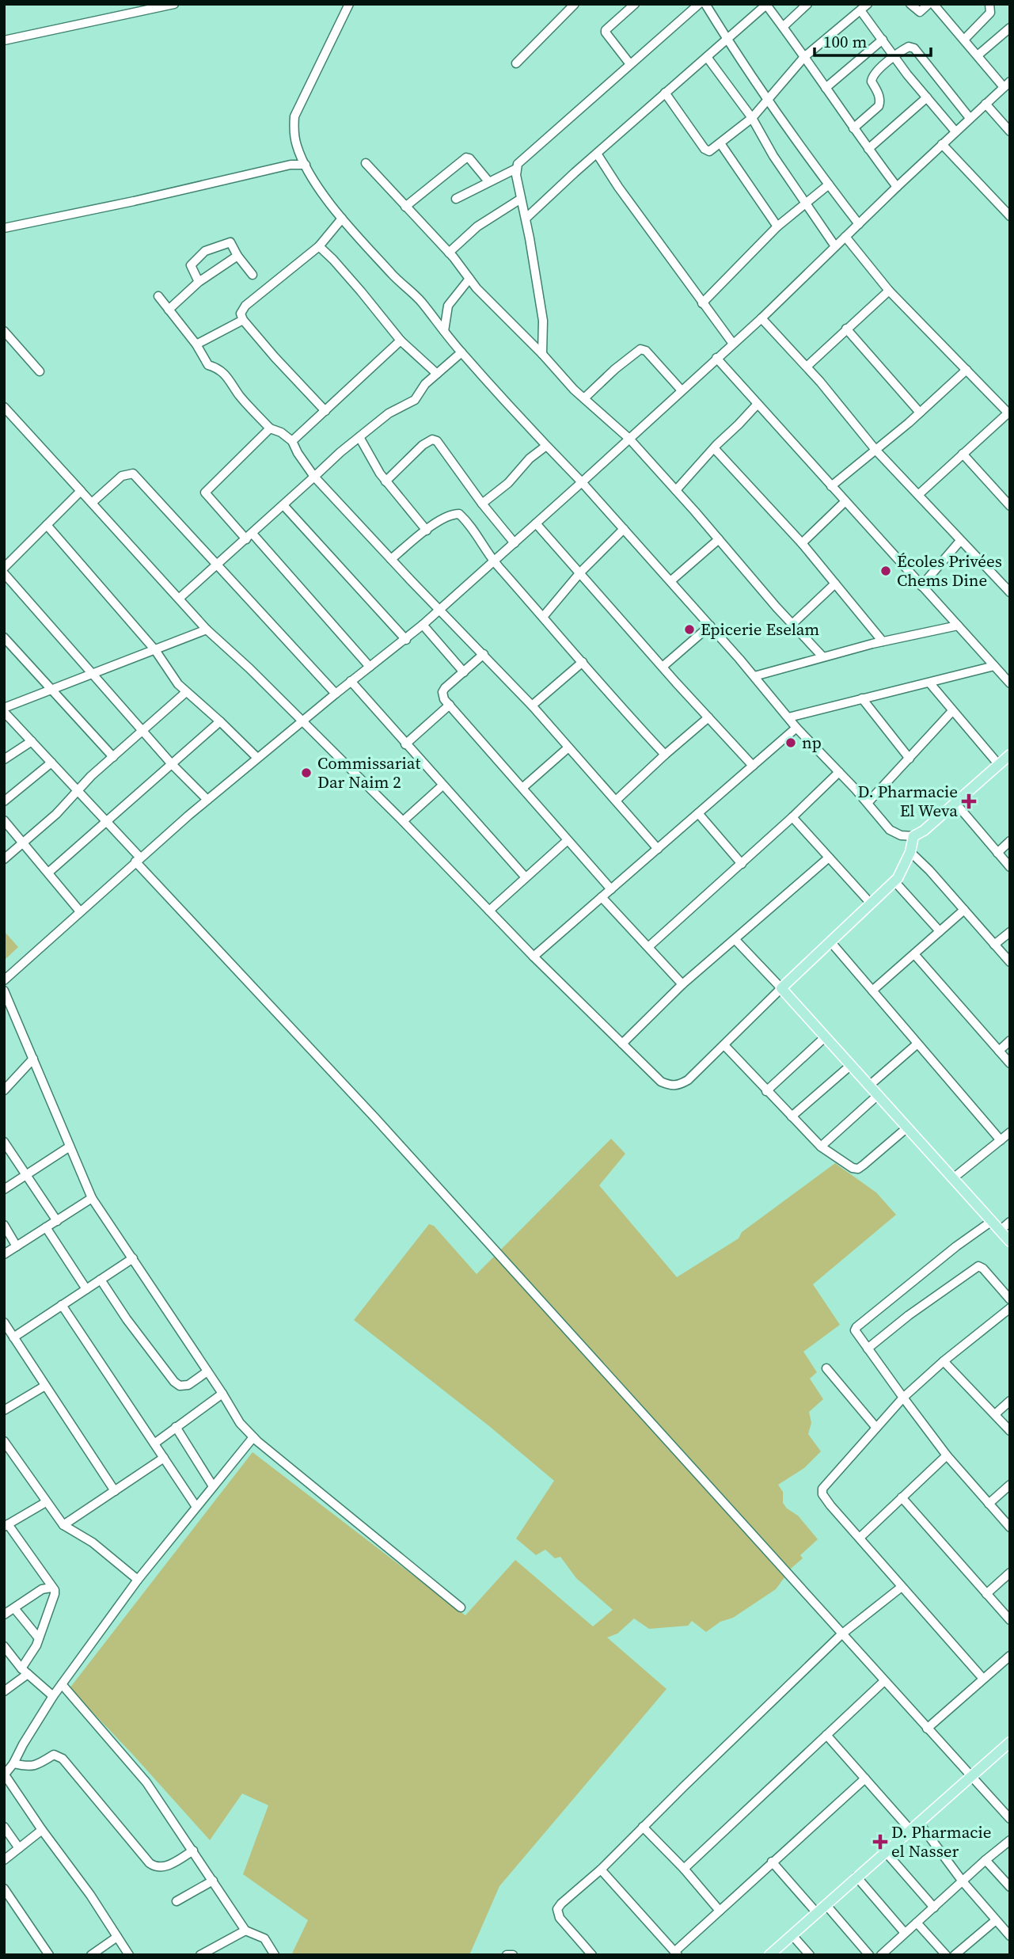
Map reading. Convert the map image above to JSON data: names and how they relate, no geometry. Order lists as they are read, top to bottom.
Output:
{
  "places": {
    "other": [
      "Écoles Privées Chems Dine",
      "Epicerie Eselam",
      "np",
      "Commissariat Dar Naim 2"
    ],
    "health": ["D. Pharmacie El Weva", "D. Pharmacie el Nasser"]
  },
  "scale_bar": "100 m"
}
